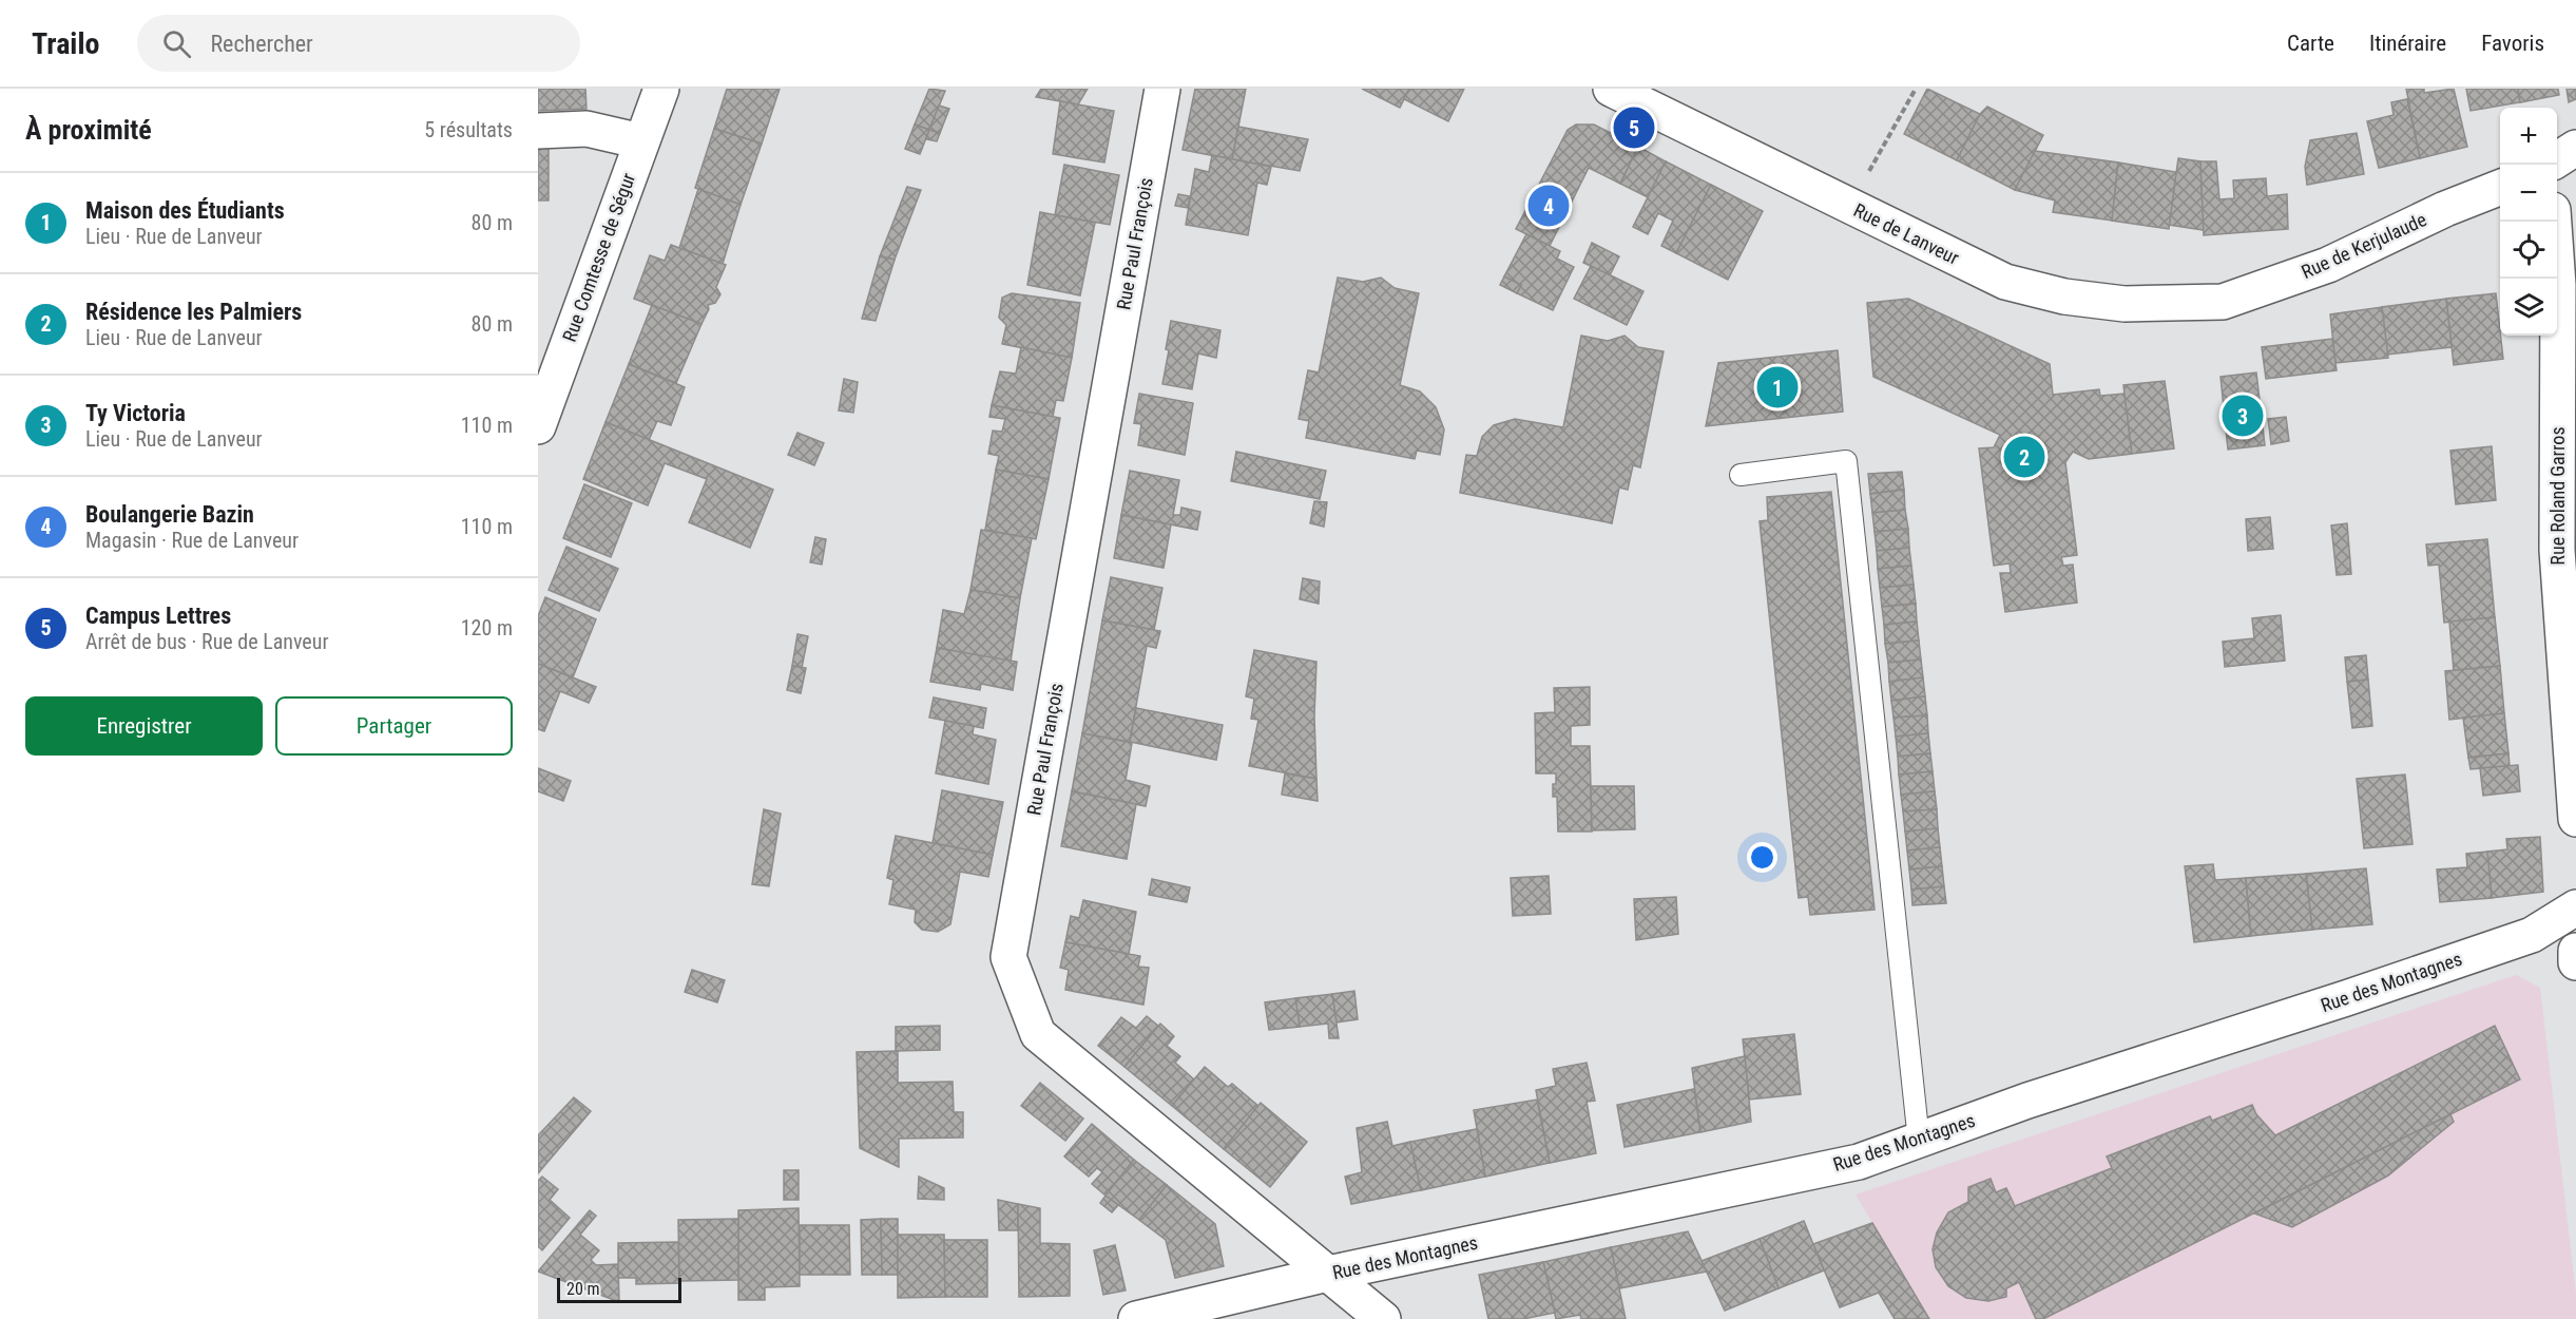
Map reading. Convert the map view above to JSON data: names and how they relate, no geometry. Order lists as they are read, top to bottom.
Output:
{
  "streets": {
    "street": [
      "Rue de Lanveur",
      "Rue Paul François",
      "Rue de Kerjulaude",
      "Rue Comtesse de Ségur",
      "Rue Roland Garros",
      "Rue des Montagnes"
    ]
  },
  "crossings": [
    ["Rue de Lanveur", "Rue de Kerjulaude"],
    ["Rue Paul François", "Rue des Montagnes"]
  ],
  "scale_bar": "20 m",
  "page": {
    "header": "Trailo",
    "search": "Rechercher",
    "nav": ["Carte", "Itinéraire", "Favoris"],
    "heading": ["À proximité", "5 résultats"],
    "pins": [
      "5",
      "4",
      "1",
      "3",
      "2"
    ],
    "map_buttons": ["+", "−"],
    "list": [
      {
        "mark": "1",
        "name": "Maison des Étudiants",
        "note": "Lieu · Rue de Lanveur",
        "value": "80 m"
      },
      {
        "mark": "2",
        "name": "Résidence les Palmiers",
        "note": "Lieu · Rue de Lanveur",
        "value": "80 m"
      },
      {
        "mark": "3",
        "name": "Ty Victoria",
        "note": "Lieu · Rue de Lanveur",
        "value": "110 m"
      },
      {
        "mark": "4",
        "name": "Boulangerie Bazin",
        "note": "Magasin · Rue de Lanveur",
        "value": "110 m"
      },
      {
        "mark": "5",
        "name": "Campus Lettres",
        "note": "Arrêt de bus · Rue de Lanveur",
        "value": "120 m"
      }
    ],
    "buttons": ["Enregistrer", "Partager"],
    "scale": "20 m"
  }
}
